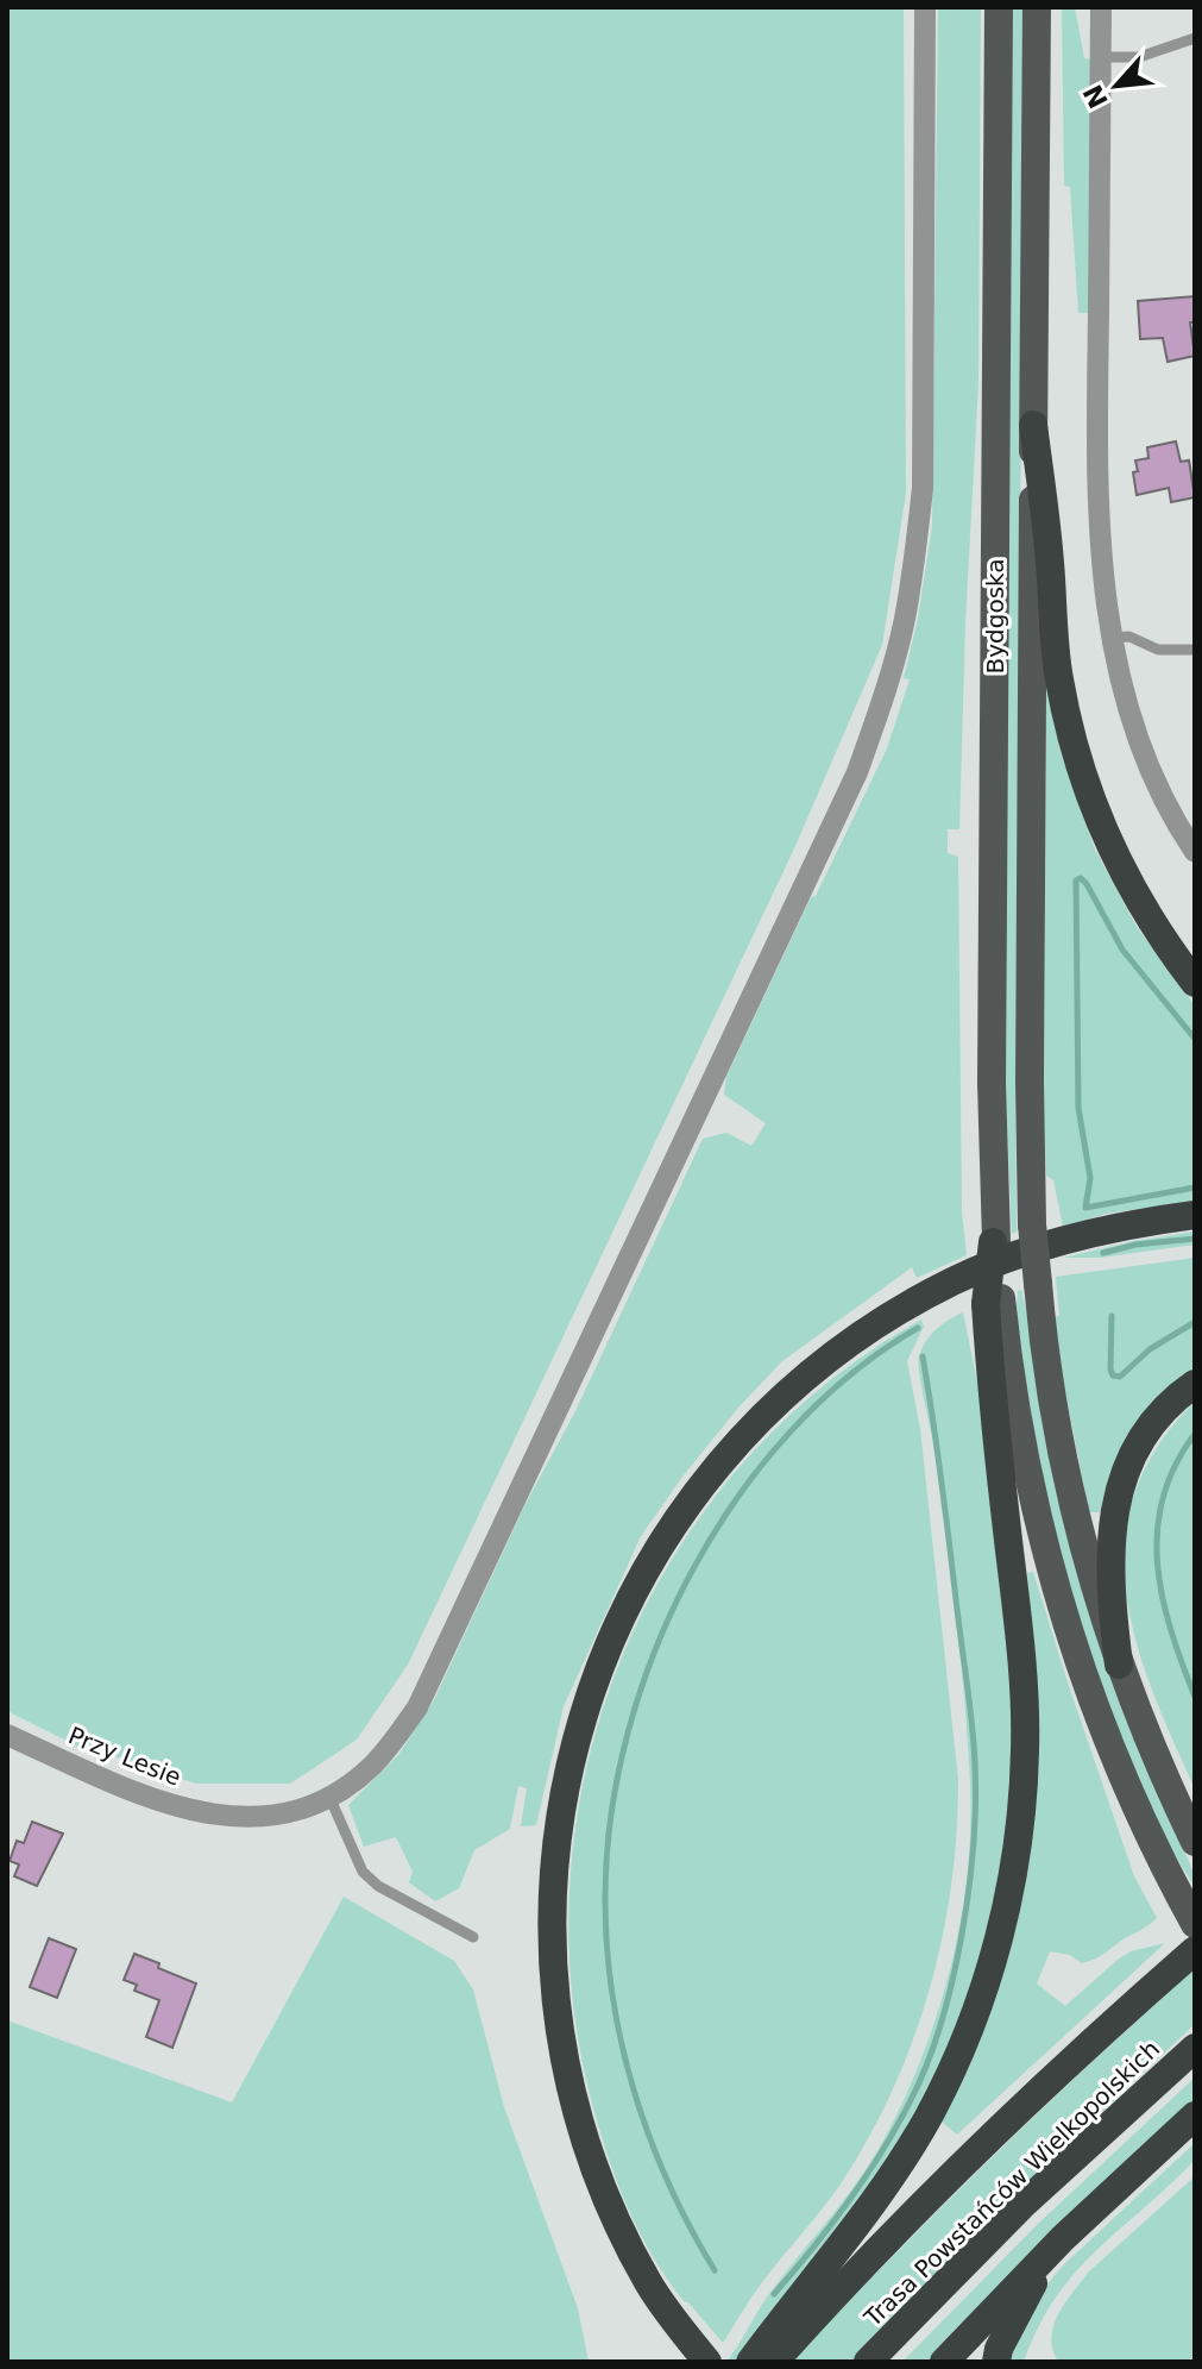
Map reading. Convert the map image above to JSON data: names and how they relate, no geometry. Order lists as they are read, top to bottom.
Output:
{
  "streets": {
    "highway": ["Trasa Powstańców Wielkopolskich"],
    "main road": ["Bydgoska"],
    "street": ["Przy Lesie"]
  },
  "north": "bottom left"
}
